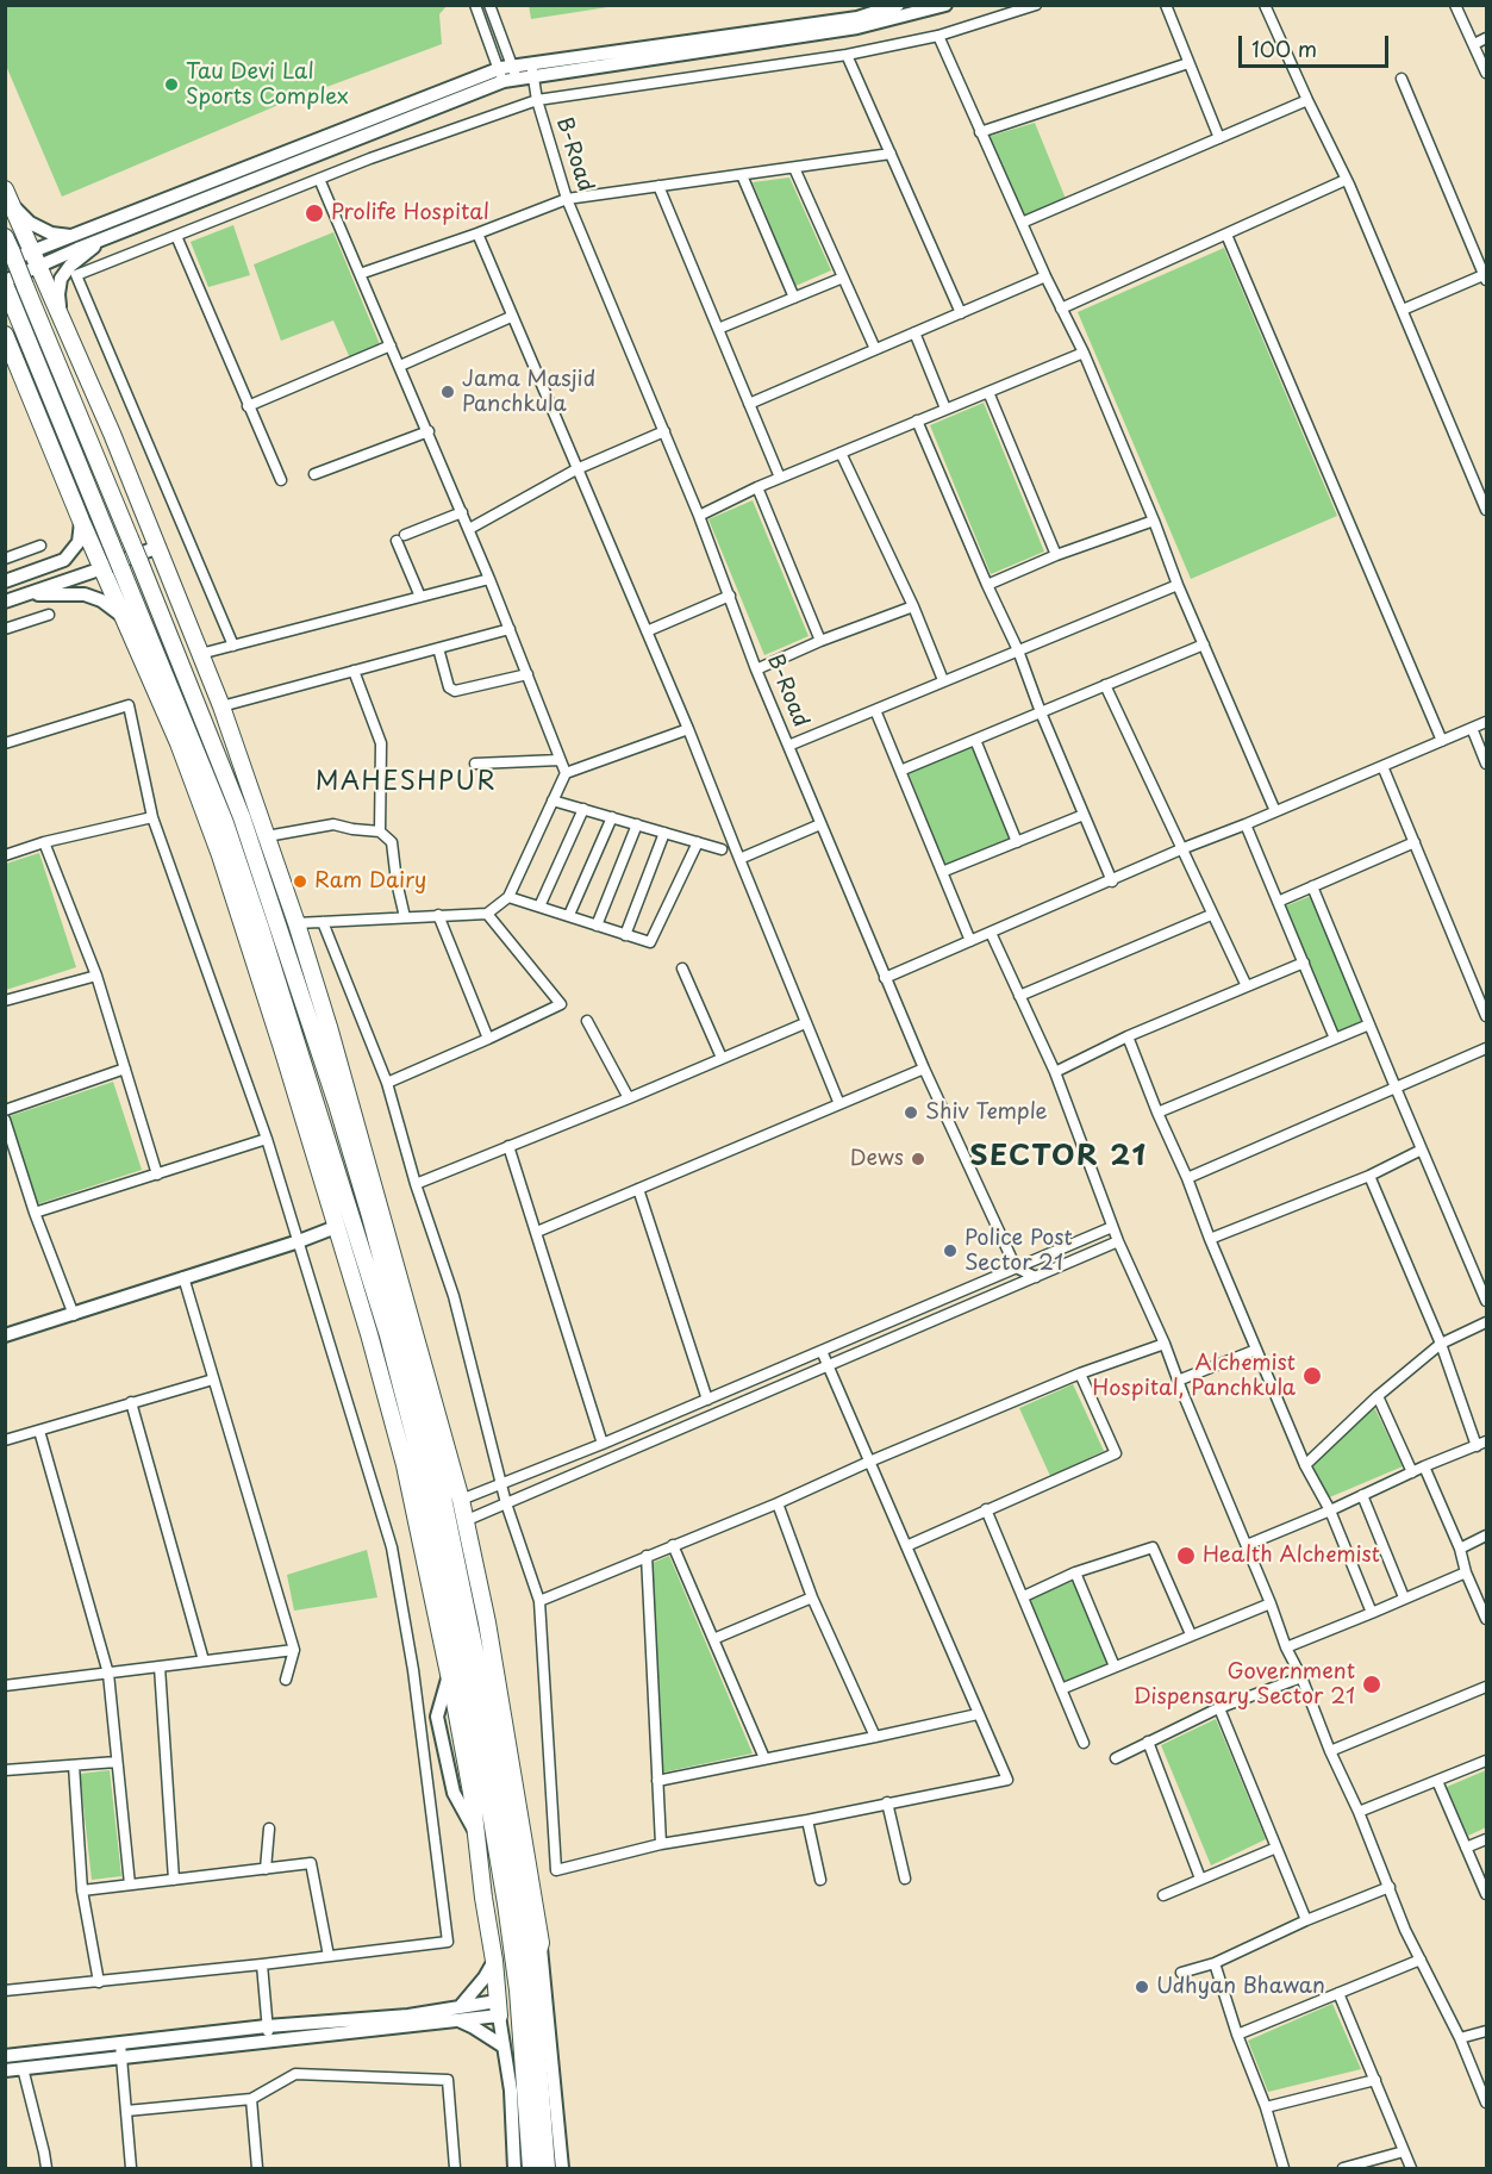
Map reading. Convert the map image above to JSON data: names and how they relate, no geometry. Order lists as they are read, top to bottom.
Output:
{
  "streets": {
    "street": ["B-Road"]
  },
  "districts": ["MAHESHPUR", "SECTOR 21"],
  "places": [
    "Tau Devi Lal Sports Complex",
    "Prolife Hospital",
    "Jama Masjid Panchkula",
    "Ram Dairy",
    "Shiv Temple",
    "Dews",
    "Police Post Sector 21",
    "Alchemist Hospital, Panchkula",
    "Health Alchemist",
    "Government Dispensary Sector 21",
    "Udhyan Bhawan"
  ],
  "scale_bar": "100 m"
}
